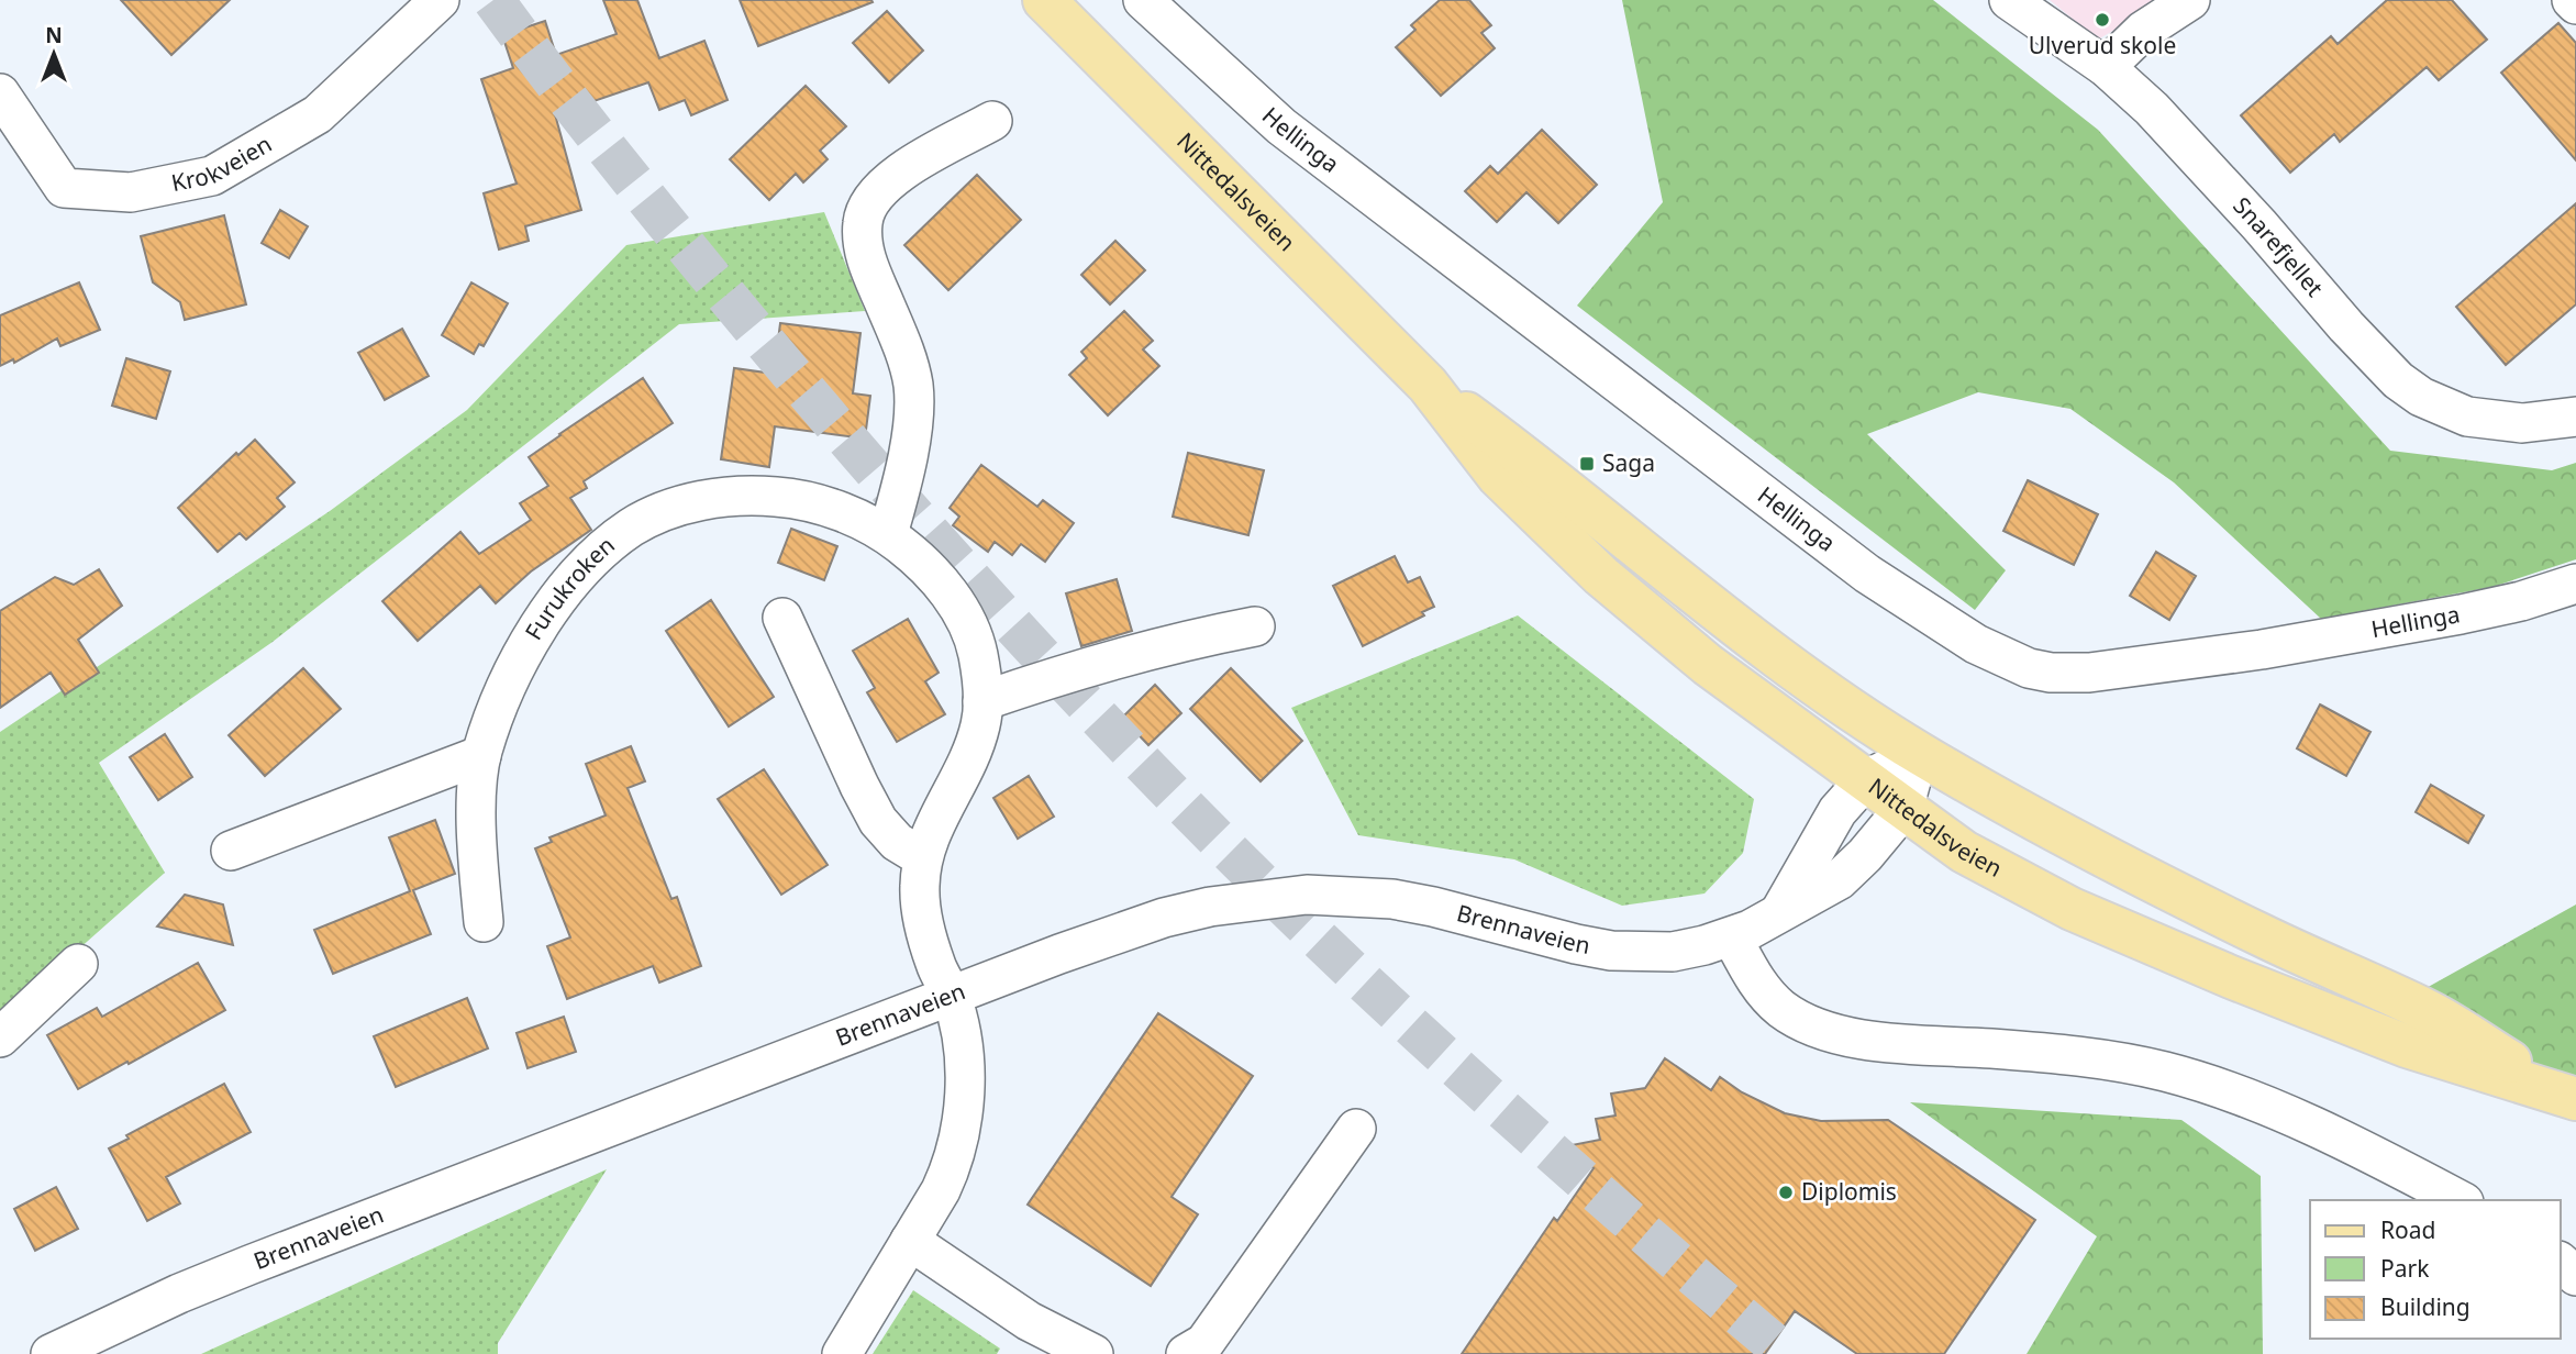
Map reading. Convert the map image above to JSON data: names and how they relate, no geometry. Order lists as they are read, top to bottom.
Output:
{
  "streets": {
    "main road": ["Nittedalsveien"],
    "street": [
      "Hellinga",
      "Krokveien",
      "Snarefjellet",
      "Furukroken",
      "Brennaveien"
    ]
  },
  "crossings": [
    ["Nittedalsveien", "Brennaveien"],
    ["Furukroken", "Brennaveien"]
  ],
  "places": {
    "other": ["Ulverud skole", "Diplomis"],
    "transit": ["Saga"]
  },
  "legend": ["Road", "Park", "Building"],
  "north": "top"
}
